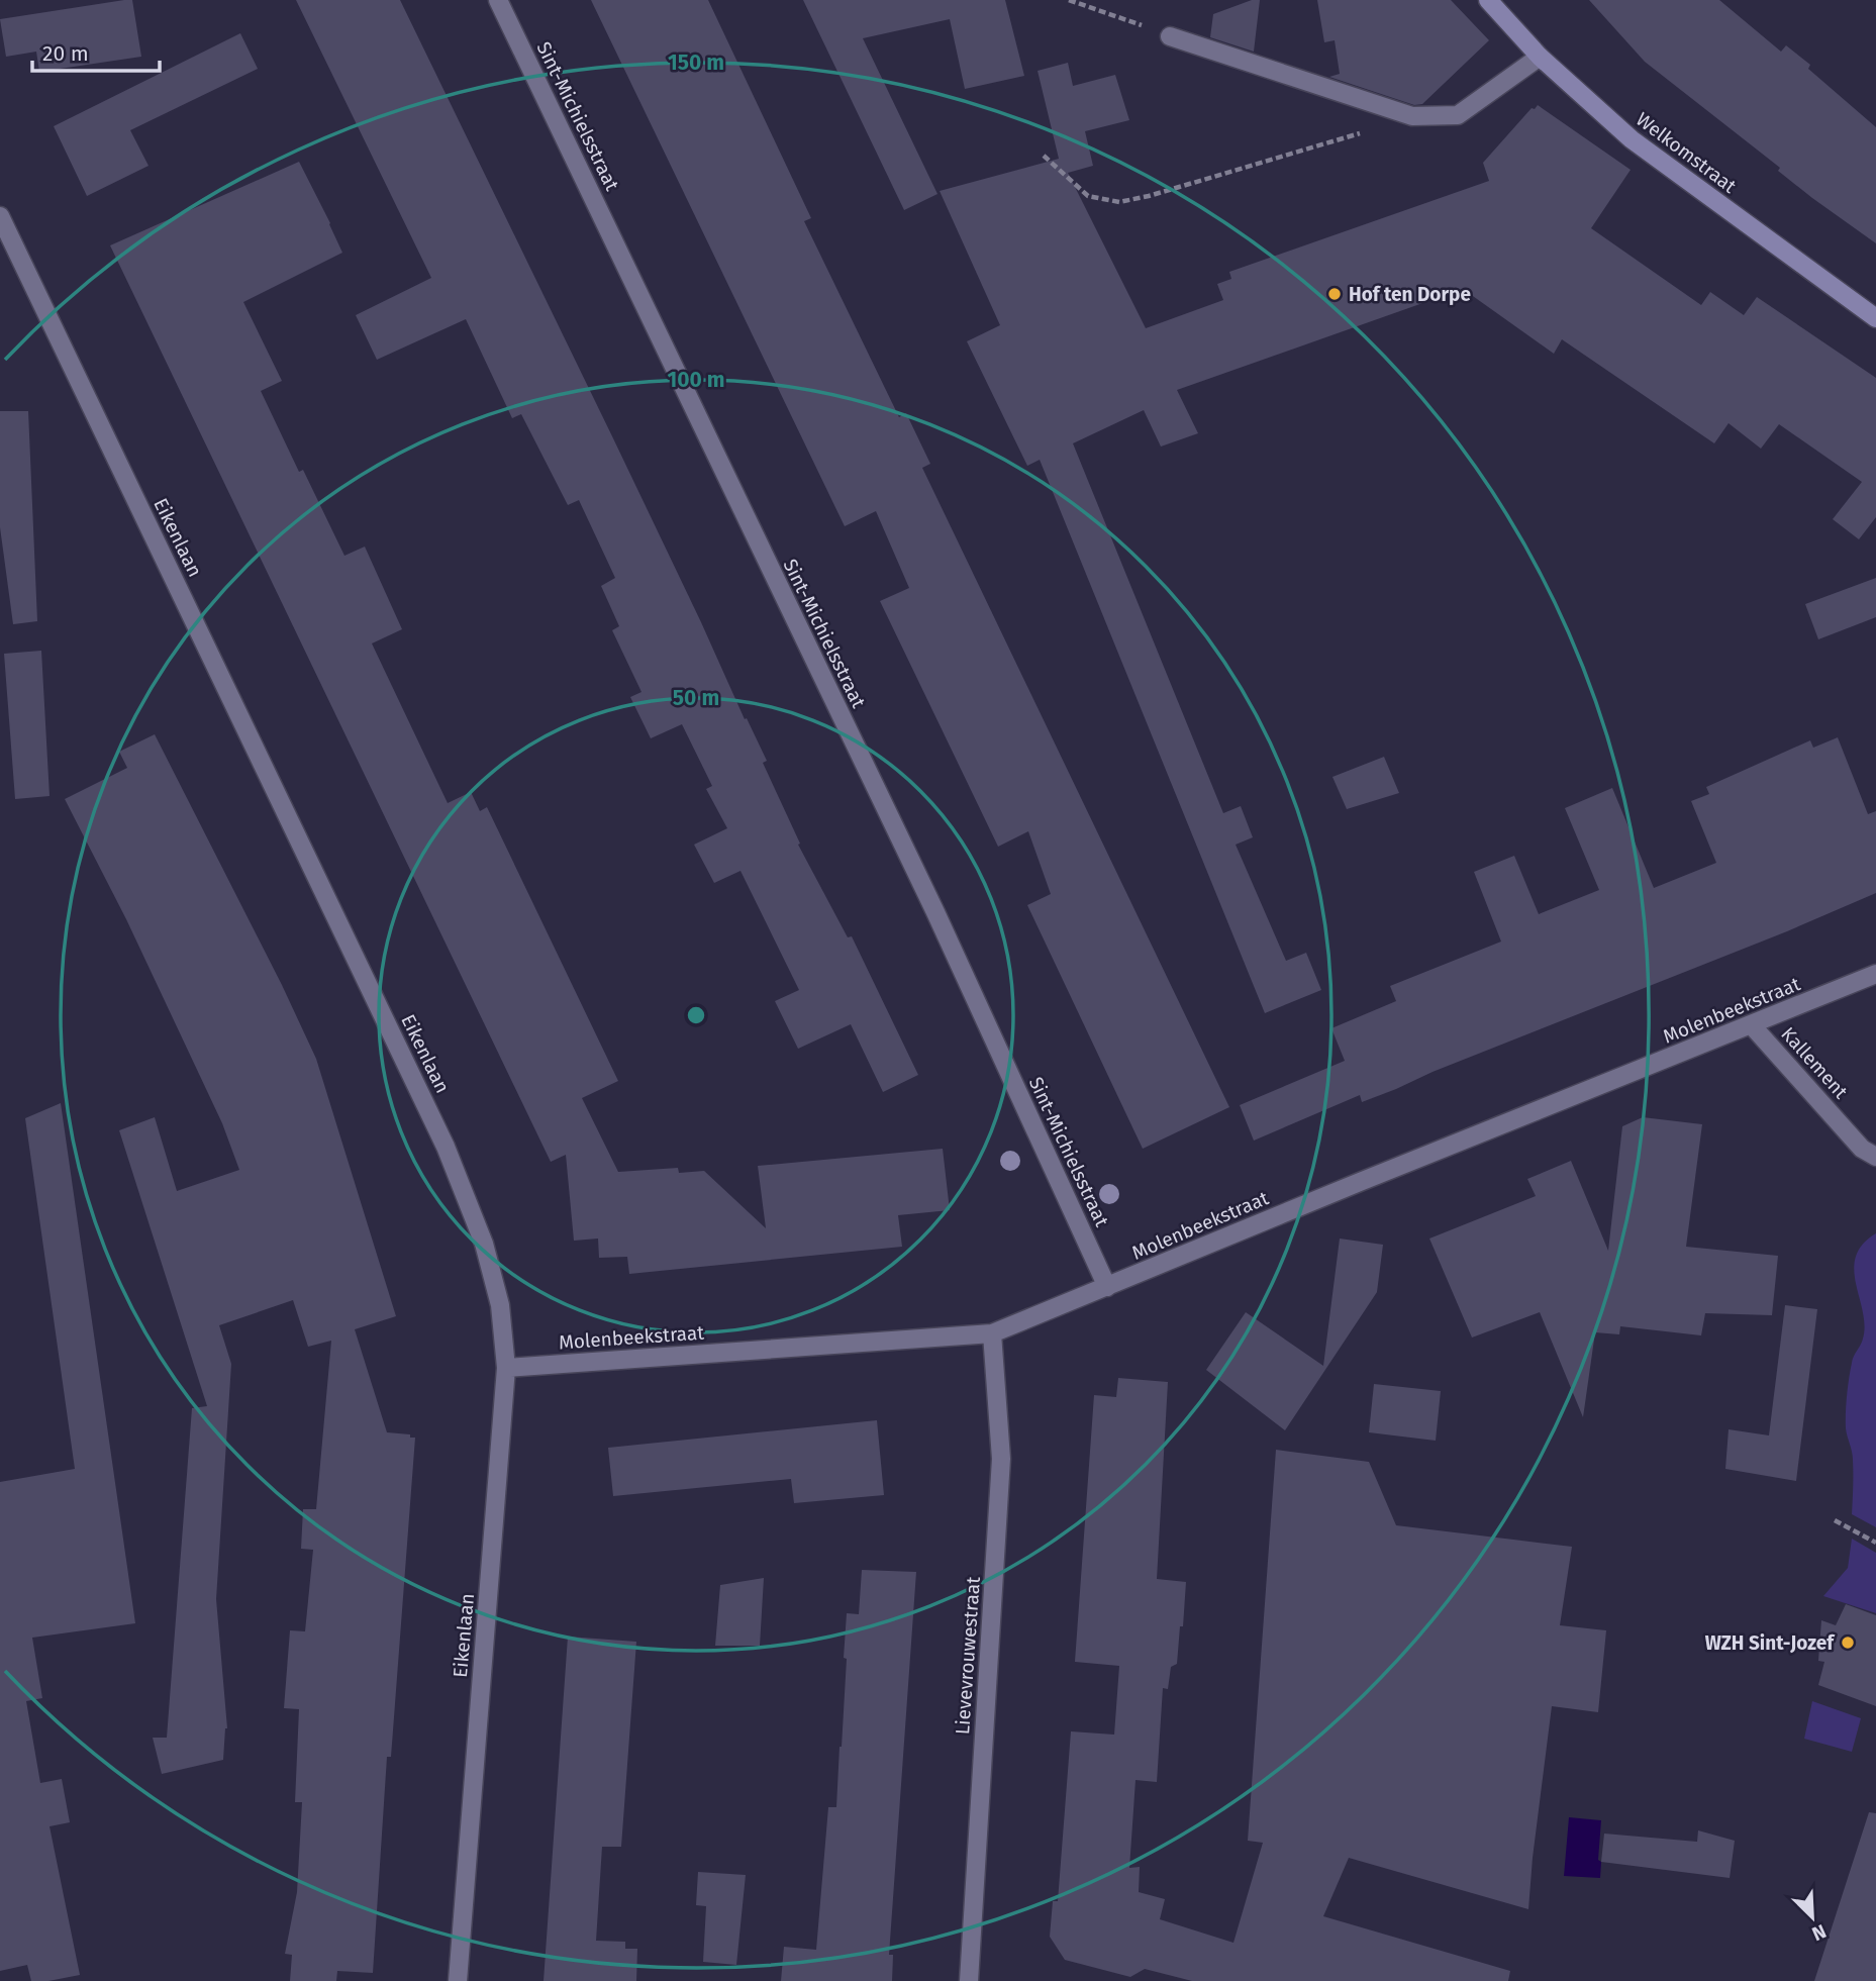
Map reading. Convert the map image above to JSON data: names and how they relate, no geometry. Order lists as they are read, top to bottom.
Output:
{
  "streets": {
    "street": [
      "Sint-Michielsstraat",
      "Welkomstraat",
      "Eikenlaan",
      "Molenbeekstraat",
      "Kallement",
      "Lievevrouwestraat"
    ]
  },
  "crossings": [
    ["Sint-Michielsstraat", "Molenbeekstraat"],
    ["Eikenlaan", "Molenbeekstraat"],
    ["Molenbeekstraat", "Kallement"],
    ["Molenbeekstraat", "Lievevrouwestraat"]
  ],
  "places": ["Hof ten Dorpe", "WZH Sint-Jozef"],
  "scale_bar": "20 m",
  "north": "bottom right",
  "rings": ["150 m", "100 m", "50 m"]
}
